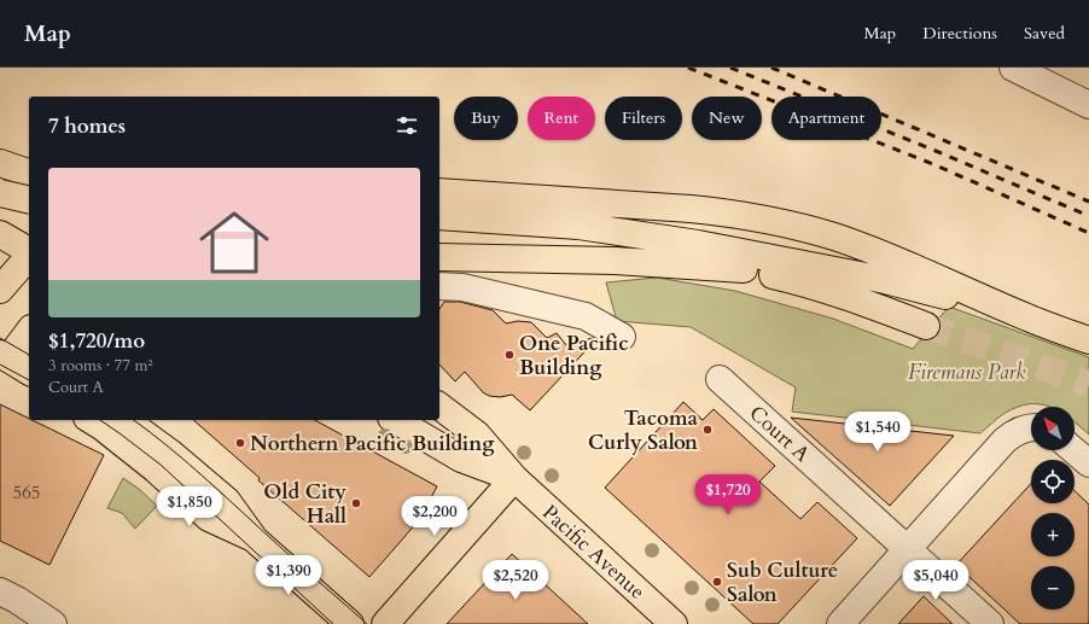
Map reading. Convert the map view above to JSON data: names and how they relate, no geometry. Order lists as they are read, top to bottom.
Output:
{
  "streets": {
    "main road": ["Pacific Avenue"],
    "street": ["Court A"]
  },
  "parks": ["Firemans Park"],
  "places": [
    "One Pacific Building",
    "Tacoma Curly Salon",
    "Northern Pacific Building",
    "Old City Hall",
    "Sub Culture Salon"
  ],
  "house_numbers": ["565"],
  "north": "top left",
  "page": {
    "header": "Map",
    "nav": ["Map", "Directions", "Saved"],
    "chip": [
      "Buy",
      "Rent",
      "Filters",
      "New",
      "Apartment"
    ],
    "heading": "7 homes",
    "list": [
      {
        "name": "$1,720/mo",
        "note": "3 rooms · 77 m² · Court A"
      }
    ],
    "map_buttons": ["+", "−"],
    "price": [
      "$1,540",
      "$1,720",
      "$1,850",
      "$2,200",
      "$1,390",
      "$2,520",
      "$5,040"
    ]
  }
}
